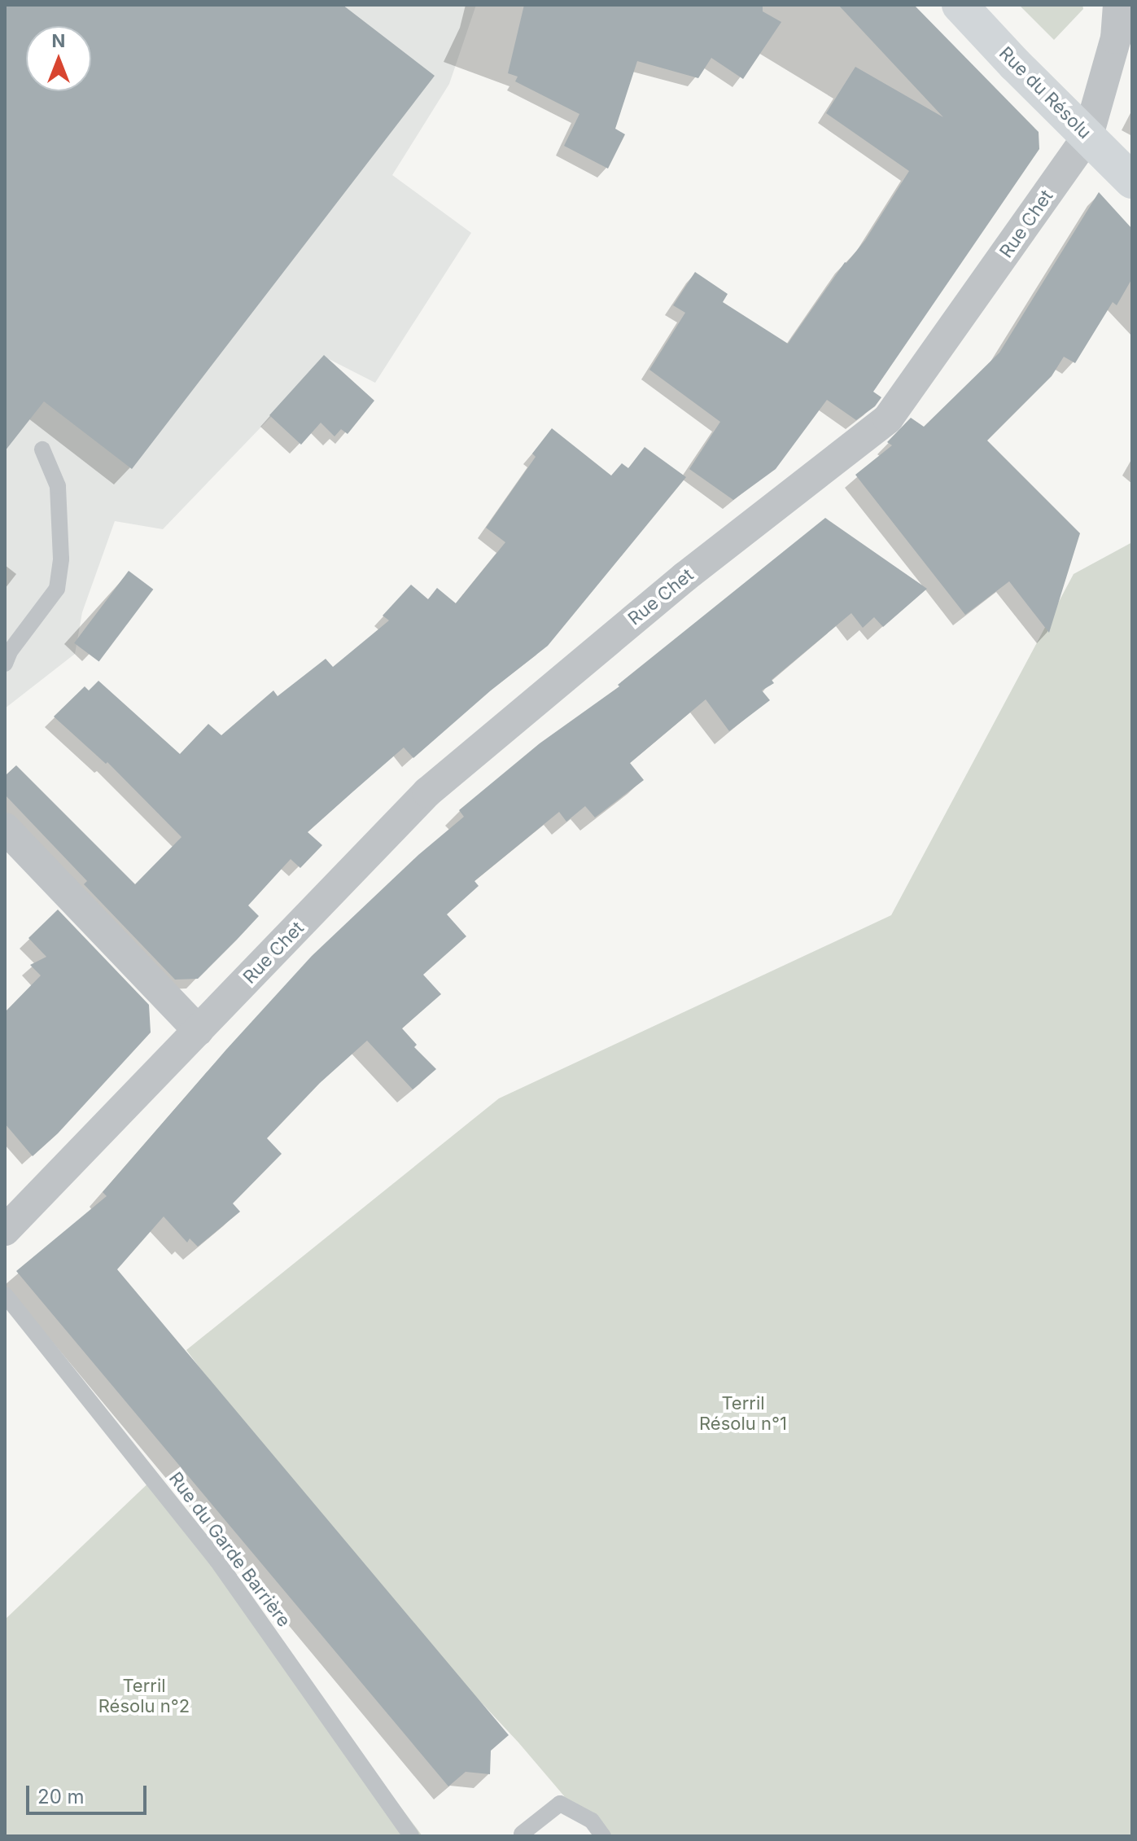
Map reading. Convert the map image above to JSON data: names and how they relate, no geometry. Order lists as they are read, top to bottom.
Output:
{
  "streets": {
    "street": ["Rue du Résolu", "Rue Chet"],
    "lane": ["Rue du Garde Barrière"]
  },
  "crossings": [
    ["Rue du Résolu", "Rue Chet"]
  ],
  "parks": ["Terril Résolu n°1", "Terril Résolu n°2"],
  "scale_bar": "20 m",
  "north": "top"
}
